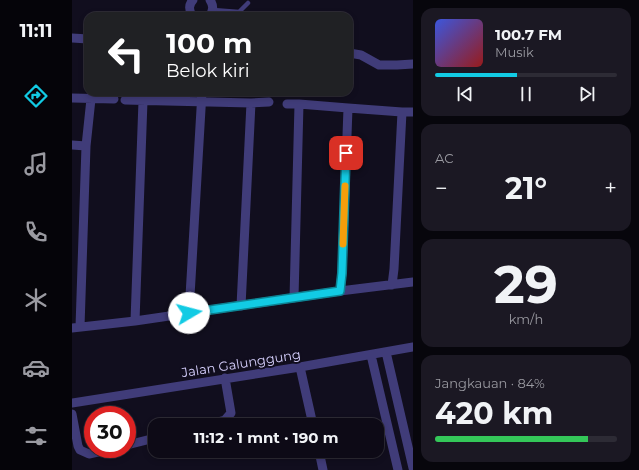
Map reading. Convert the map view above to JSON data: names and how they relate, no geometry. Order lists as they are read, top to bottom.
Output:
{
  "streets": {
    "street": ["Jalan Galunggung"]
  },
  "page": {
    "tabs": "11:11",
    "turn": ["100 m", "Belok kiri"],
    "song": ["100.7 FM", "Musik"],
    "tile": [
      "AC",
      ["29", "km/h"],
      ["Jangkauan · 84%", "420 km"]
    ],
    "heat": ["−", "21°", "+"],
    "limit": "30",
    "trip": "11:12 · 1 mnt · 190 m"
  }
}
